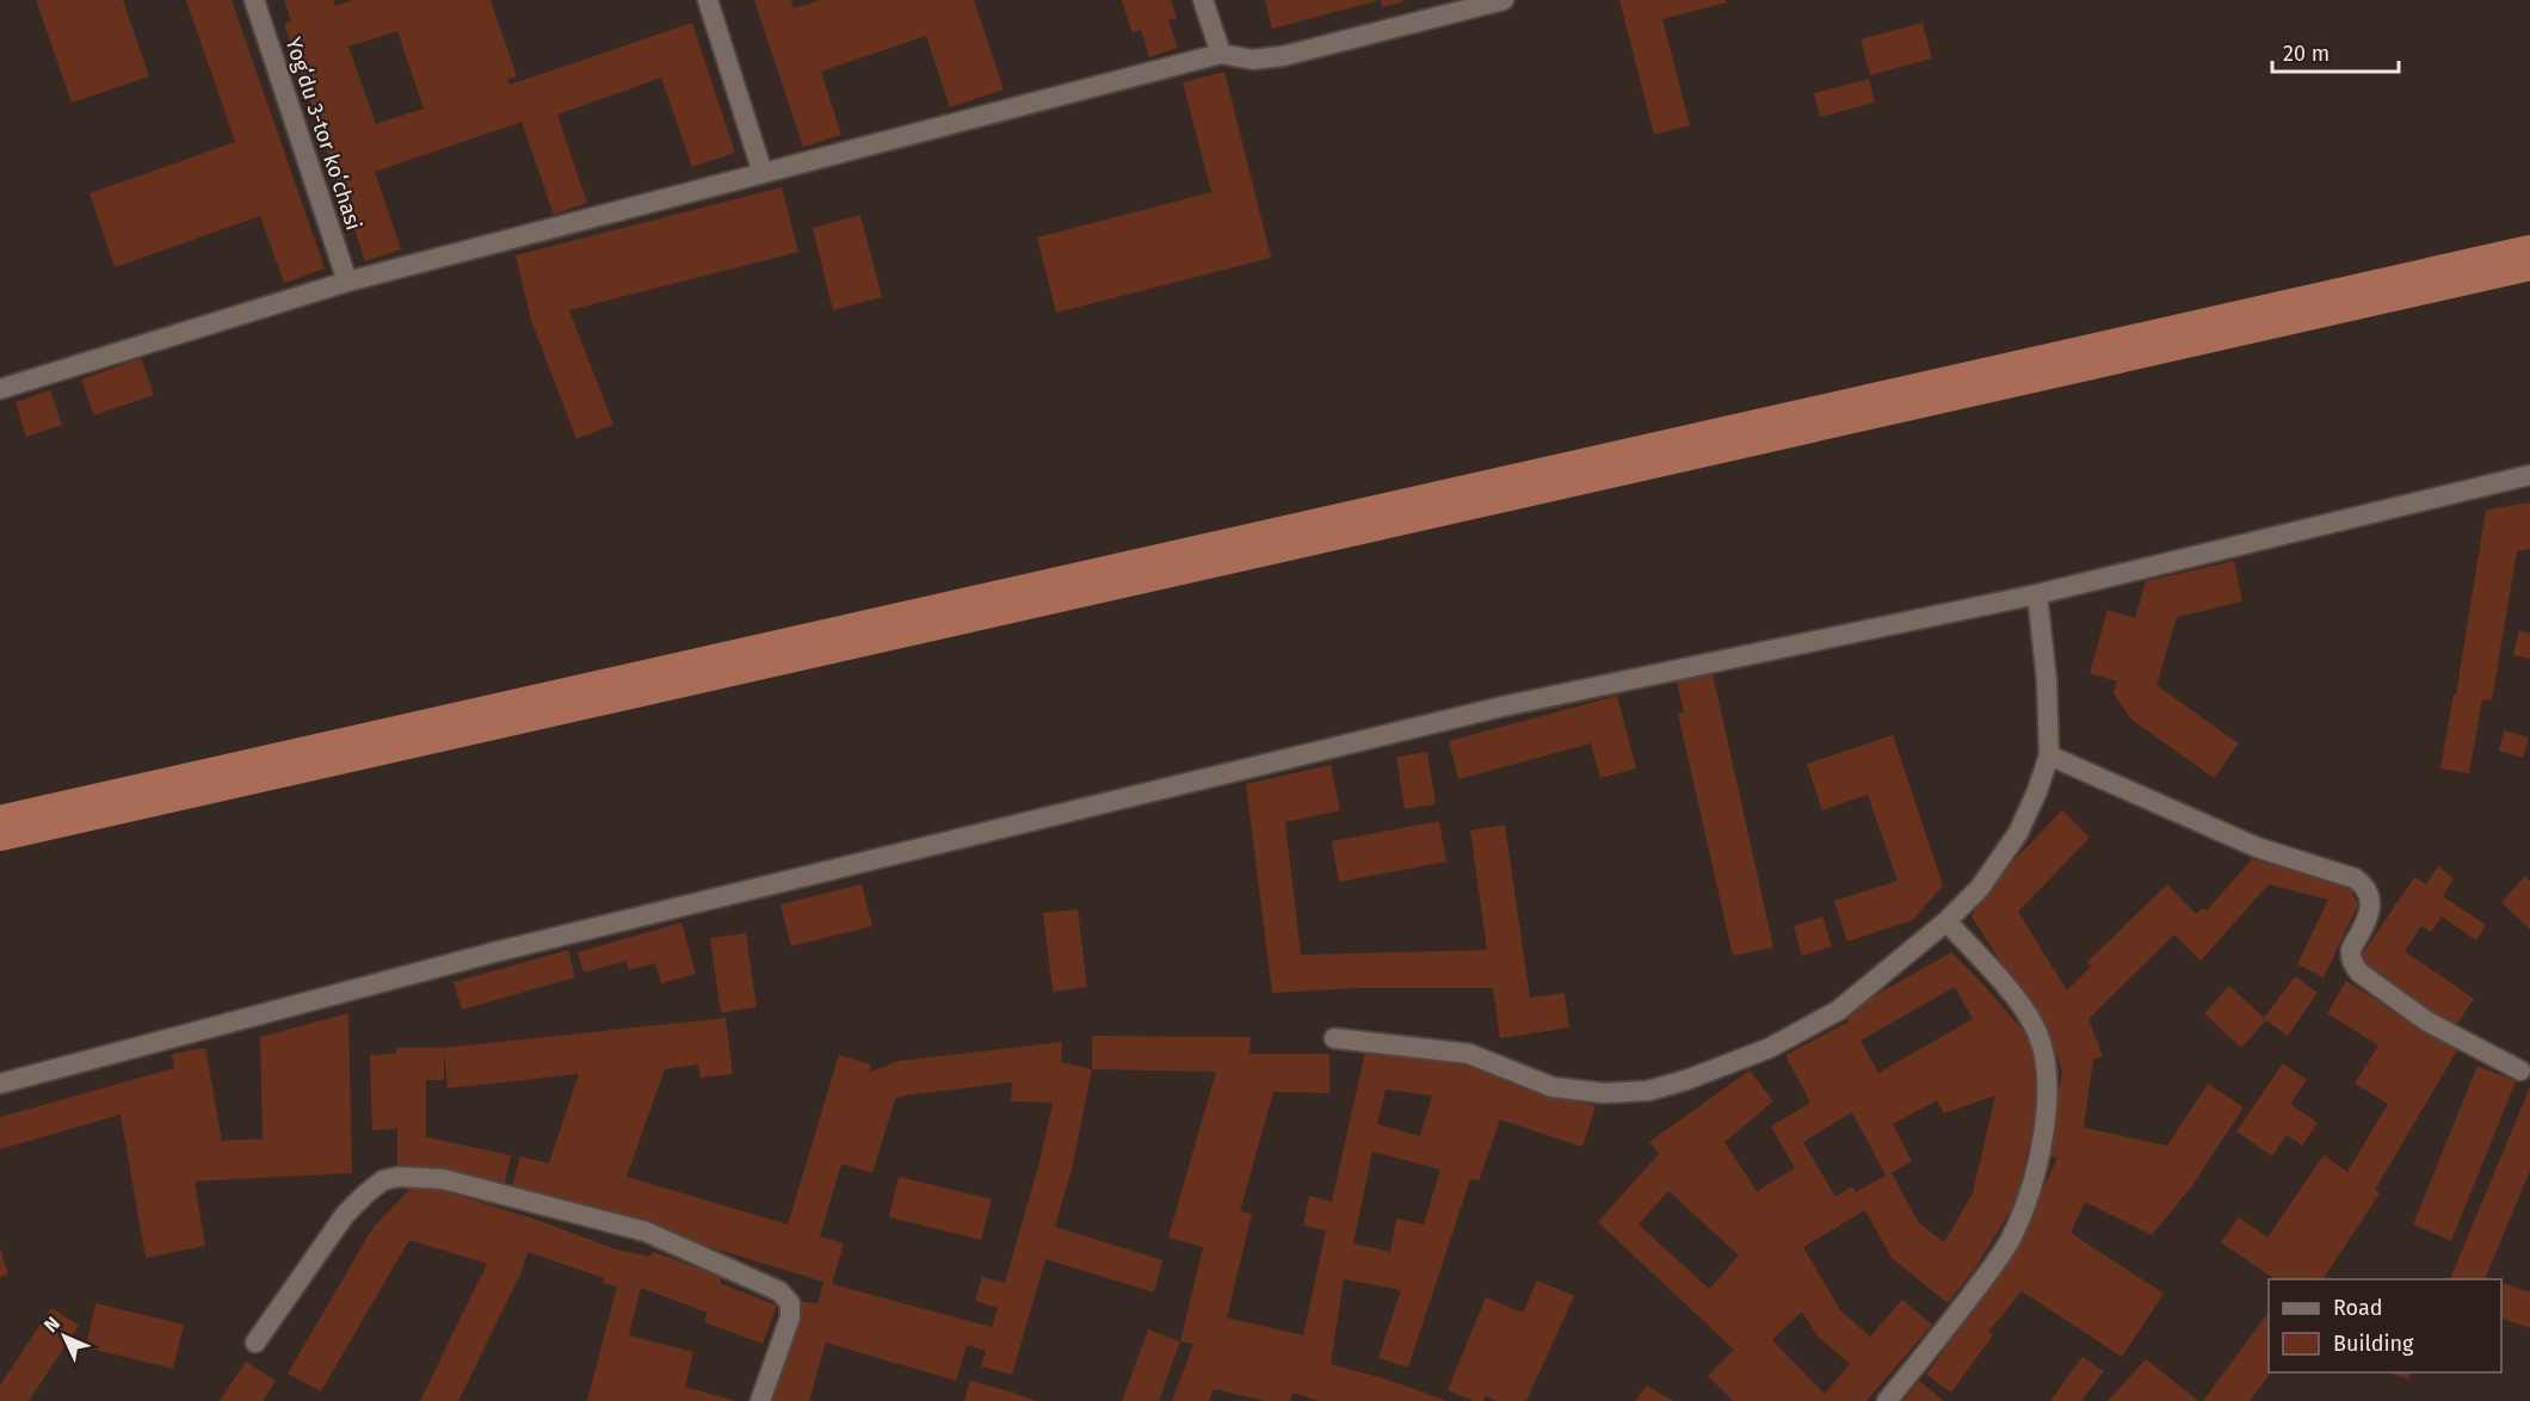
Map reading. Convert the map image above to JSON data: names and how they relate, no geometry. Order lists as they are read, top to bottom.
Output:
{
  "streets": {
    "street": ["Yogʻdu 3-tor koʻchasi"]
  },
  "legend": ["Road", "Building"],
  "scale_bar": "20 m",
  "north": "top left"
}
